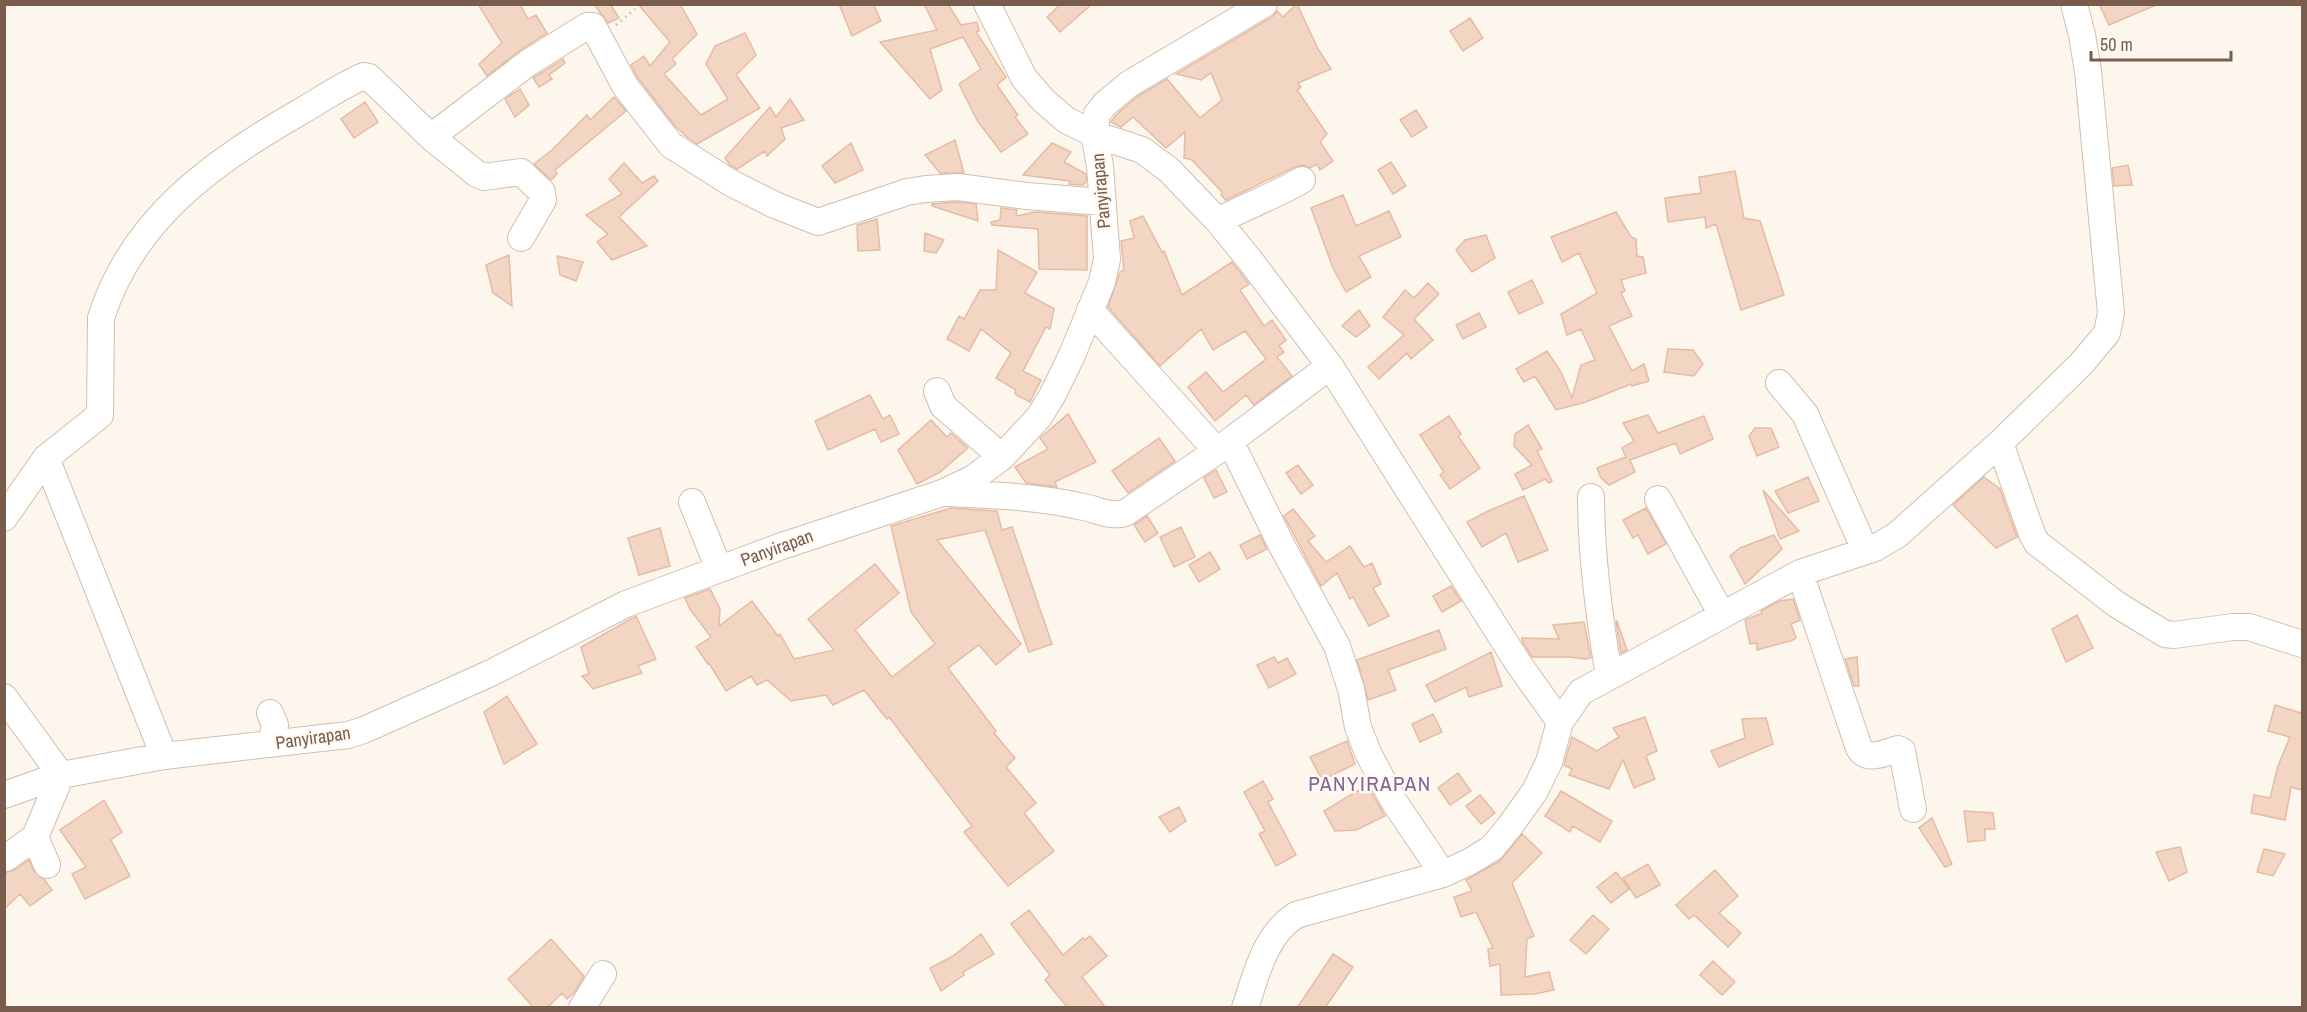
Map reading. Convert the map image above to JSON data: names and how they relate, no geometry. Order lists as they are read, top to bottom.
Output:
{
  "streets": {
    "street": ["Panyirapan"]
  },
  "districts": ["PANYIRAPAN"],
  "scale_bar": "50 m"
}
